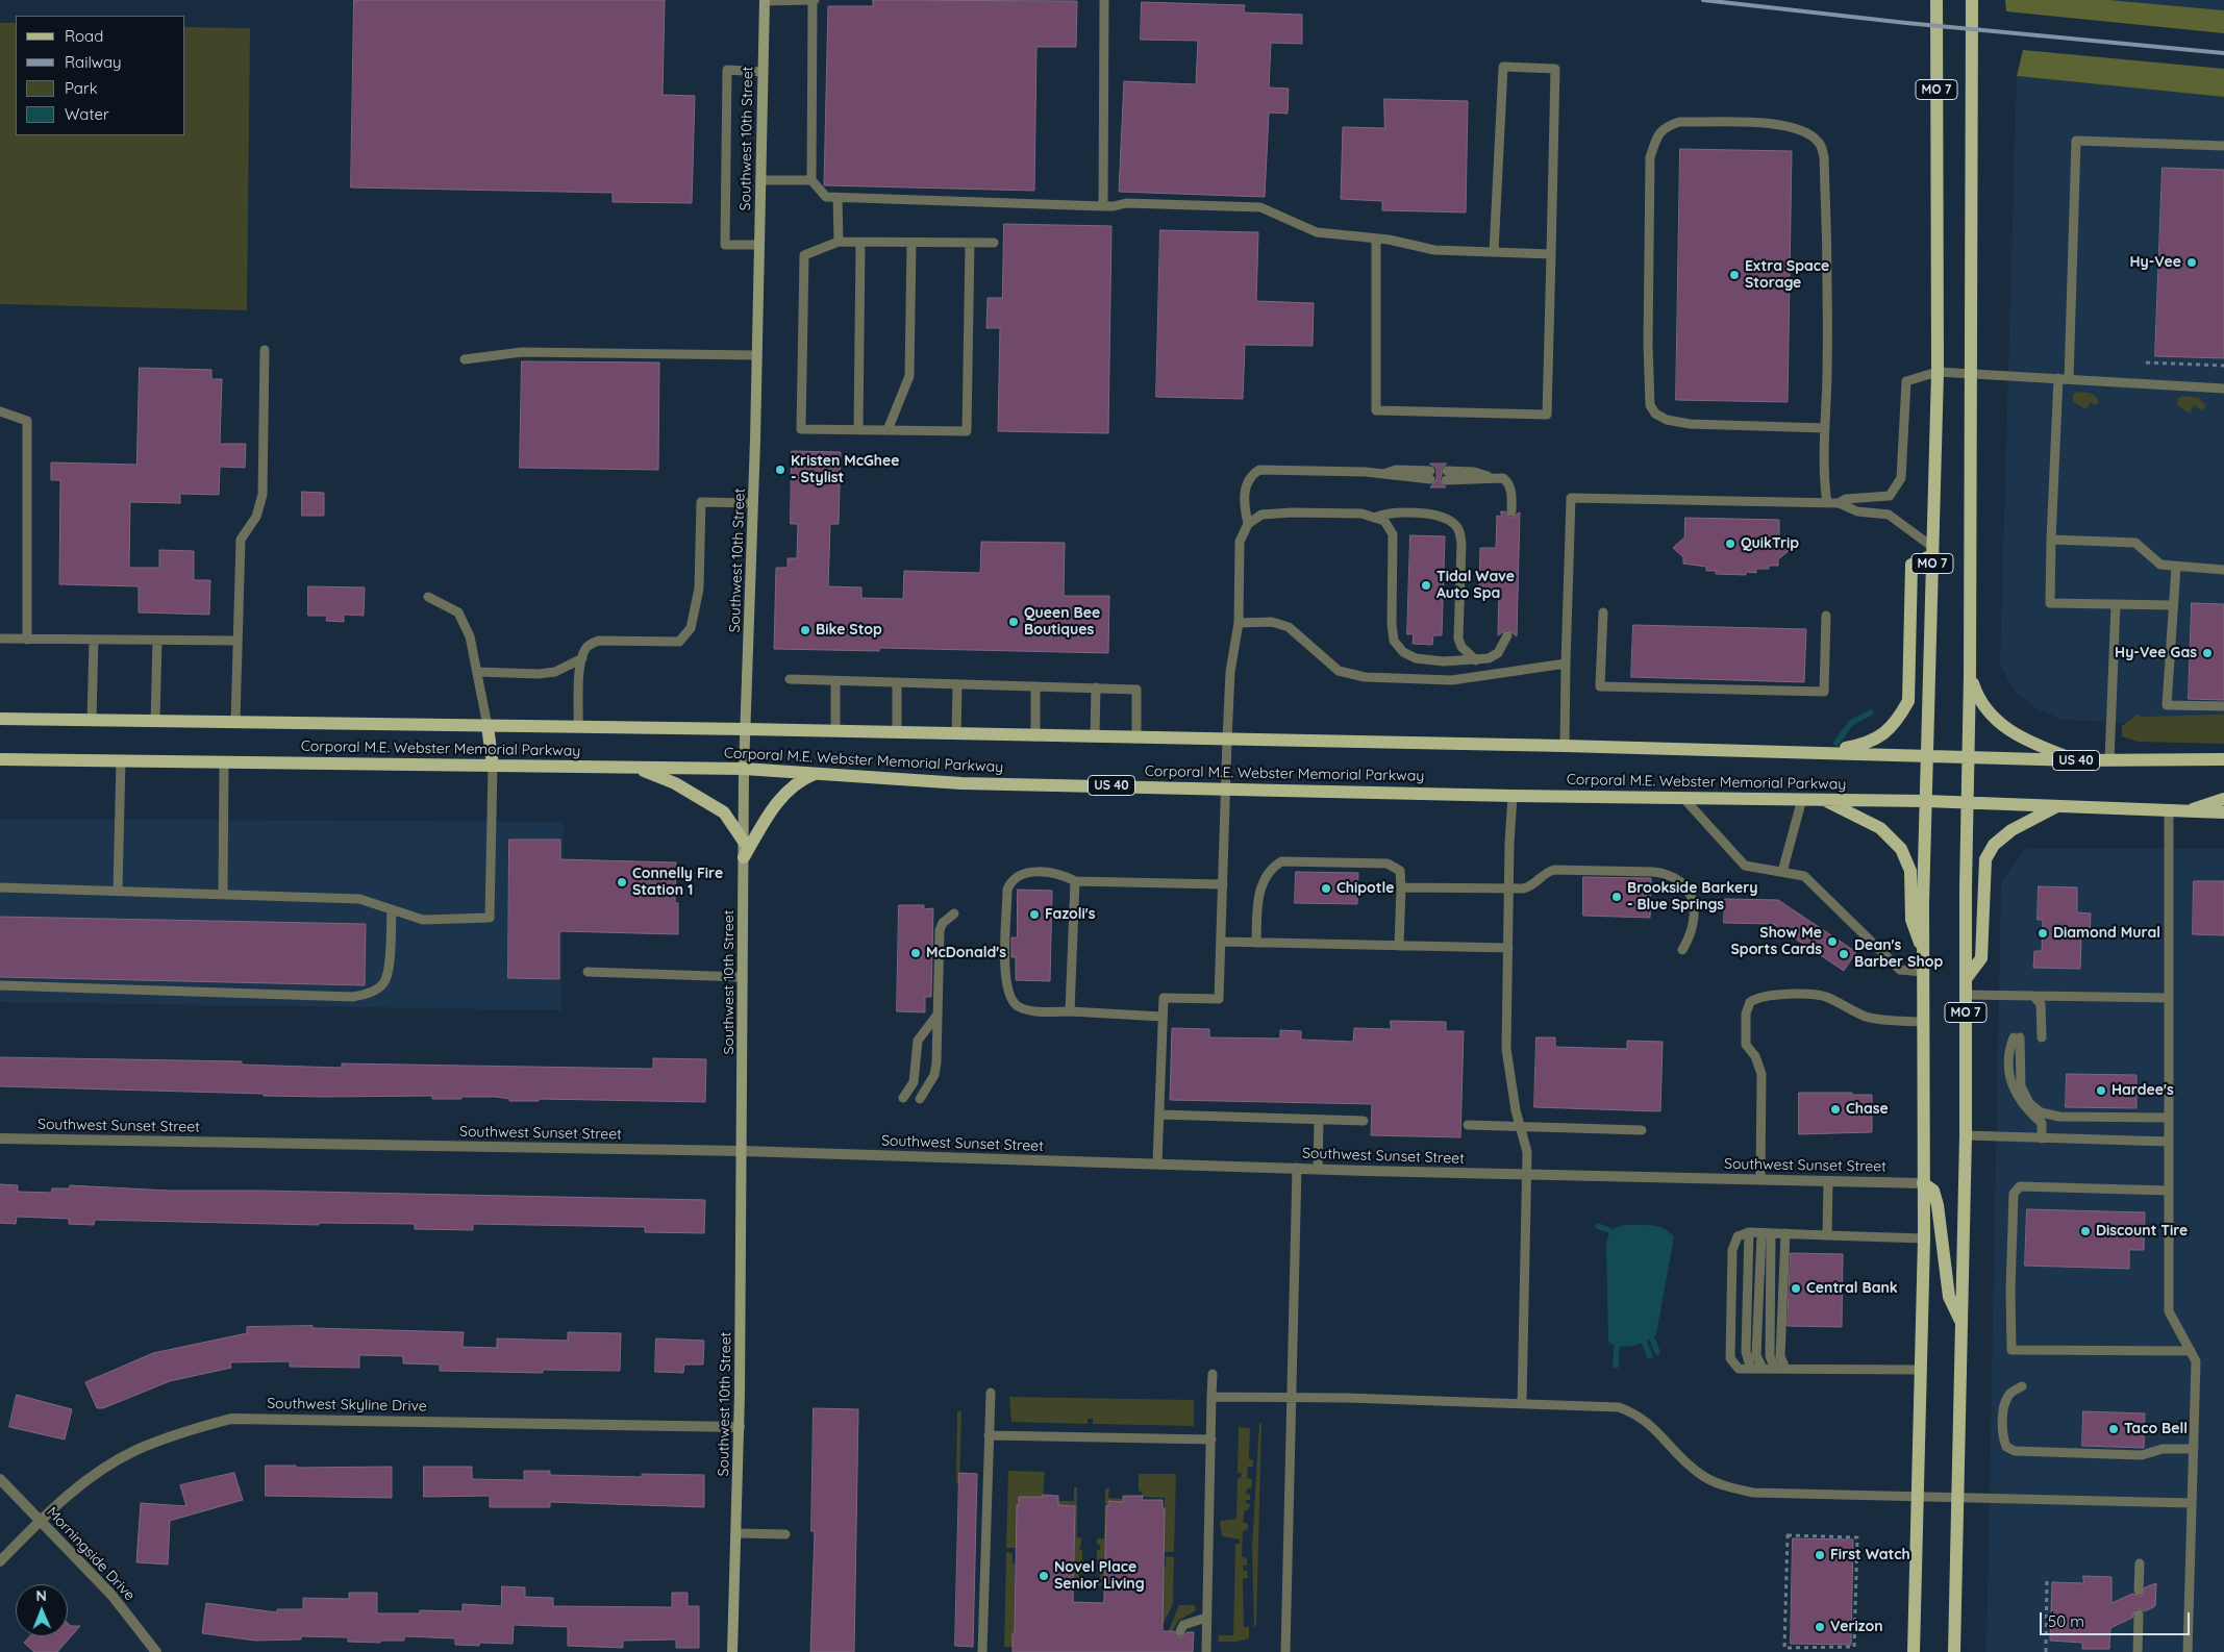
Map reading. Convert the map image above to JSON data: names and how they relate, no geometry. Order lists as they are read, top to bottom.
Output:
{
  "streets": {
    "main road": ["MO 7", "Corporal M.E. Webster Memorial Parkway", "US 40"],
    "street": [
      "Southwest 10th Street",
      "Southwest Sunset Street",
      "Southwest Skyline Drive",
      "Morningside Drive"
    ]
  },
  "crossings": [
    ["MO 7", "Corporal M.E. Webster Memorial Parkway"],
    ["MO 7", "Southwest Sunset Street"],
    ["Southwest 10th Street", "Corporal M.E. Webster Memorial Parkway"],
    ["Southwest 10th Street", "Southwest Sunset Street"],
    ["Southwest 10th Street", "Southwest Skyline Drive"],
    ["Southwest Skyline Drive", "Morningside Drive"]
  ],
  "places": [
    "Hy-Vee",
    "Extra Space Storage",
    "Kristen McGhee - Stylist",
    "QuikTrip",
    "Tidal Wave Auto Spa",
    "Queen Bee Boutiques",
    "Bike Stop",
    "Hy-Vee Gas",
    "Connelly Fire Station 1",
    "Chipotle",
    "Brookside Barkery - Blue Springs",
    "Fazoli's",
    "Diamond Mural",
    "Show Me Sports Cards",
    "McDonald's",
    "Dean's Barber Shop",
    "Hardee's",
    "Chase",
    "Discount Tire",
    "Central Bank",
    "Taco Bell",
    "First Watch",
    "Novel Place Senior Living",
    "Verizon"
  ],
  "legend": [
    "Road",
    "Railway",
    "Park",
    "Water"
  ],
  "scale_bar": "50 m",
  "north": "top"
}
